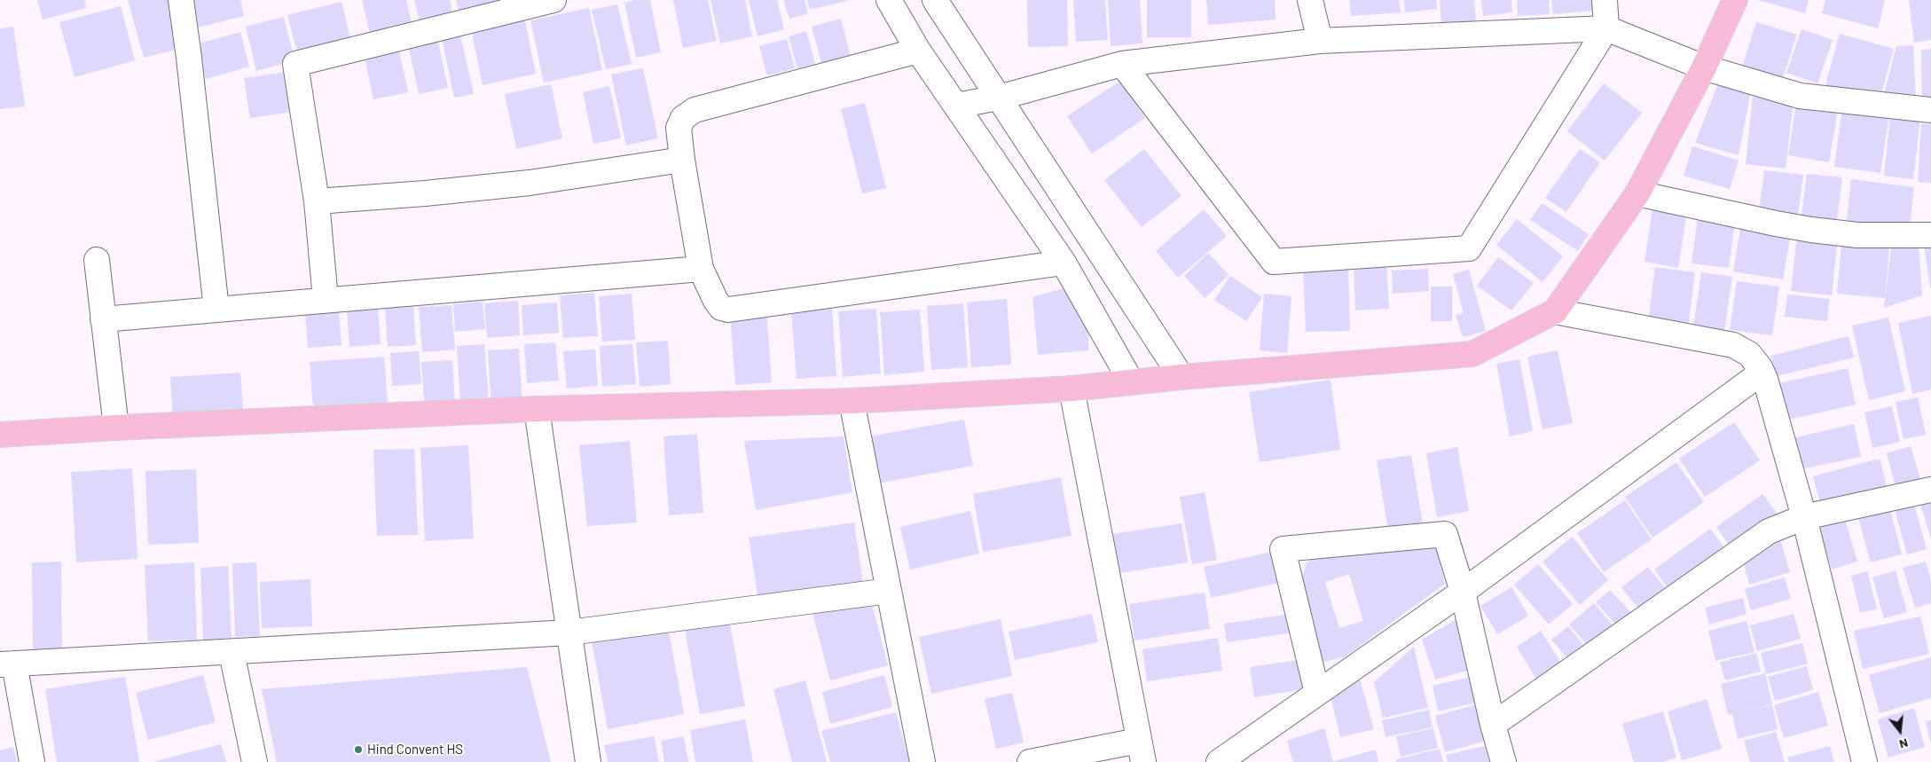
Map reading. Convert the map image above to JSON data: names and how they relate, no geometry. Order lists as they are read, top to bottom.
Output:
{
  "places": ["Hind Convent HS"],
  "north": "bottom"
}
